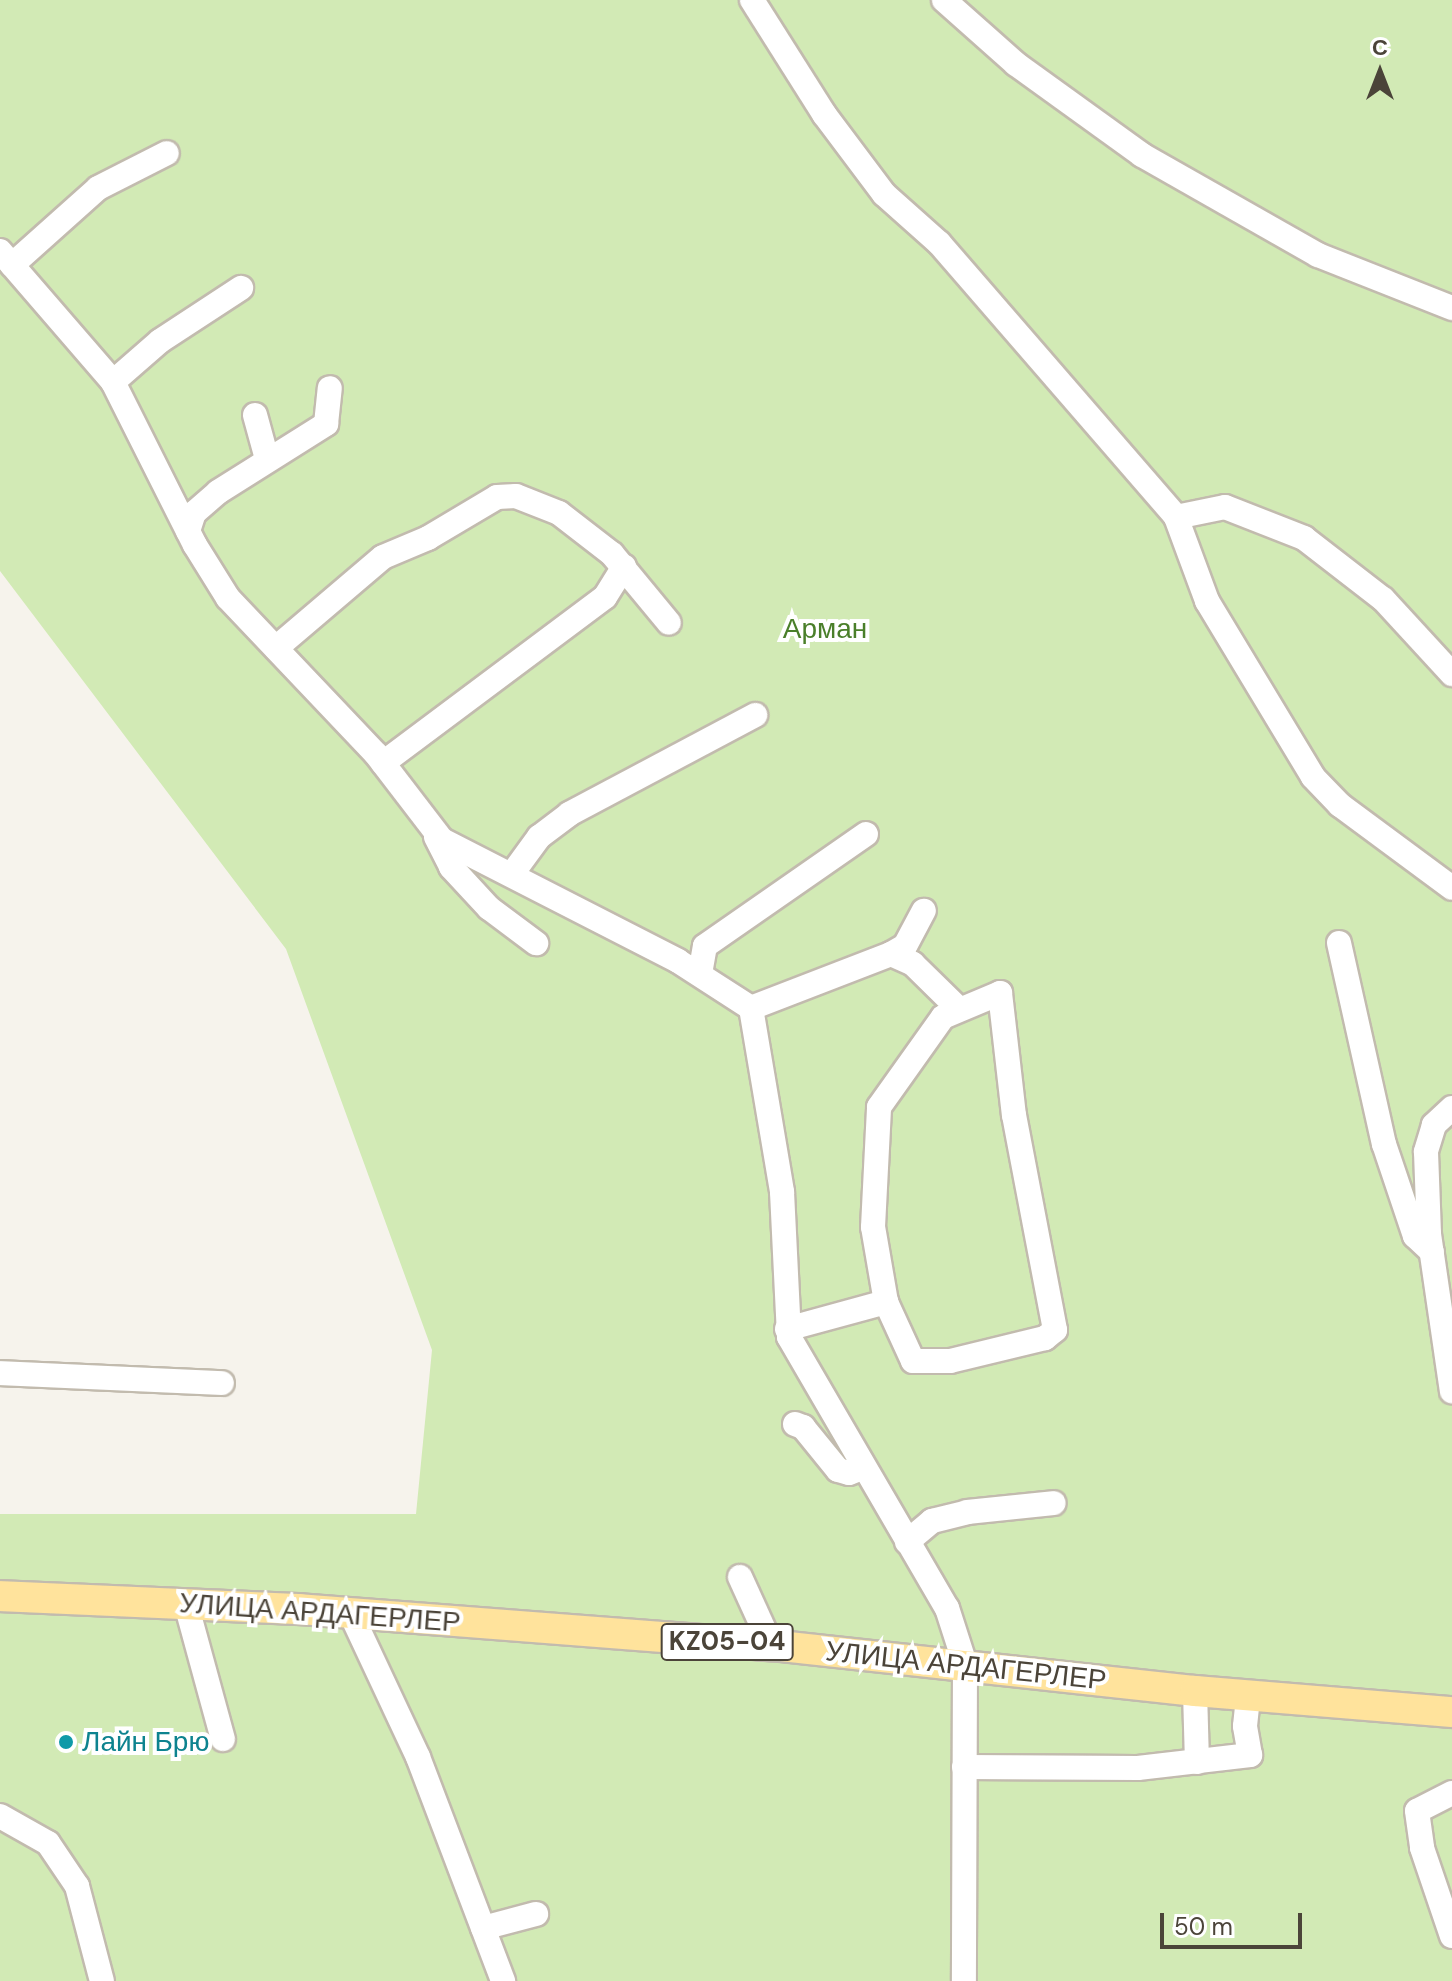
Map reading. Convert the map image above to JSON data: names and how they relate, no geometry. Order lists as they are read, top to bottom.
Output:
{
  "streets": {
    "main road": ["УЛИЦА АРДАГЕРЛЕР", "KZ05-04"]
  },
  "parks": ["Арман"],
  "places": ["Лайн Брю"],
  "scale_bar": "50 m",
  "north": "top"
}
